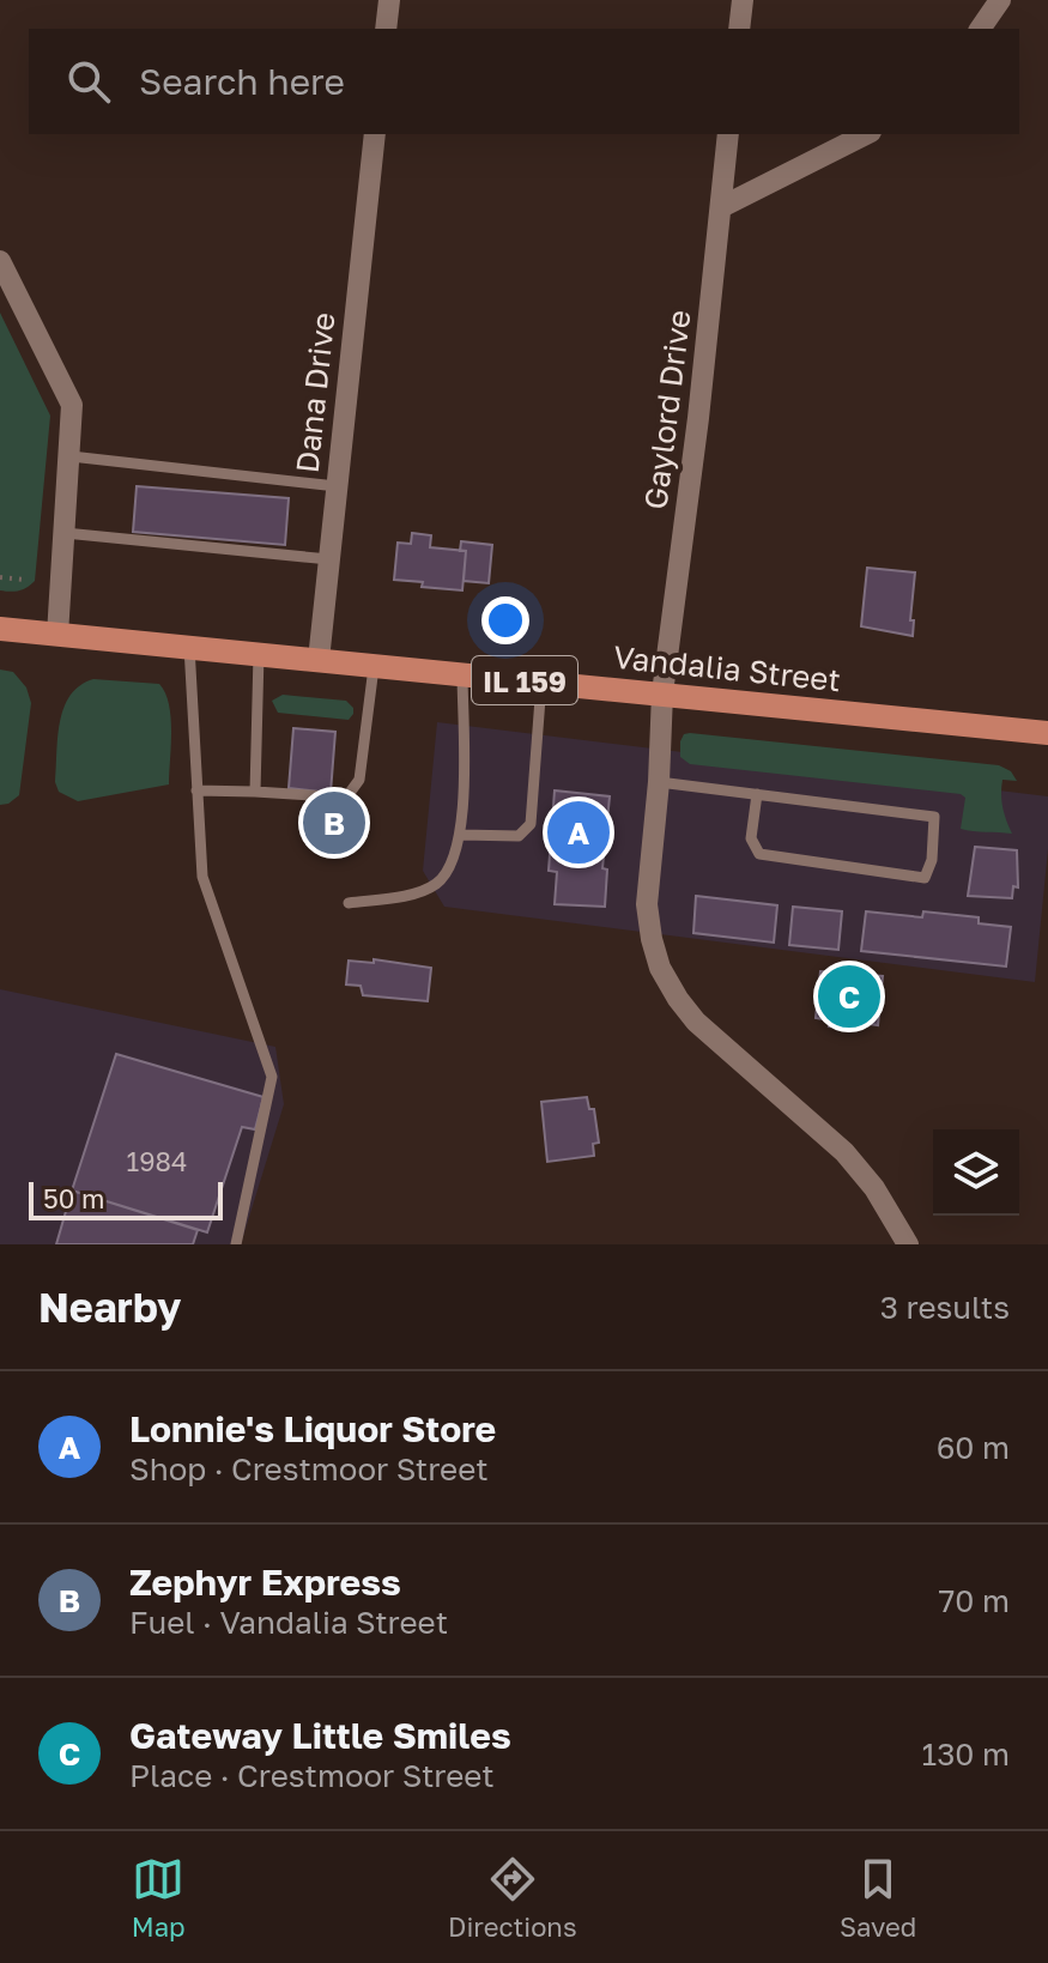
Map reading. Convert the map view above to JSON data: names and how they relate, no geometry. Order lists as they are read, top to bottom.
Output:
{
  "streets": {
    "main road": ["Vandalia Street", "IL 159"],
    "street": ["Dana Drive", "Gaylord Drive"]
  },
  "crossings": [
    ["Dana Drive", "Vandalia Street"],
    ["Gaylord Drive", "Vandalia Street"]
  ],
  "house_numbers": ["1984"],
  "scale_bar": "50 m",
  "page": {
    "search": "Search here",
    "pins": ["B", "A", "C"],
    "scale": "50 m",
    "heading": ["Nearby", "3 results"],
    "list": [
      {
        "mark": "A",
        "name": "Lonnie's Liquor Store",
        "note": "Shop · Crestmoor Street",
        "value": "60 m"
      },
      {
        "mark": "B",
        "name": "Zephyr Express",
        "note": "Fuel · Vandalia Street",
        "value": "70 m"
      },
      {
        "mark": "C",
        "name": "Gateway Little Smiles",
        "note": "Place · Crestmoor Street",
        "value": "130 m"
      }
    ],
    "nav": ["Map", "Directions", "Saved"]
  }
}
